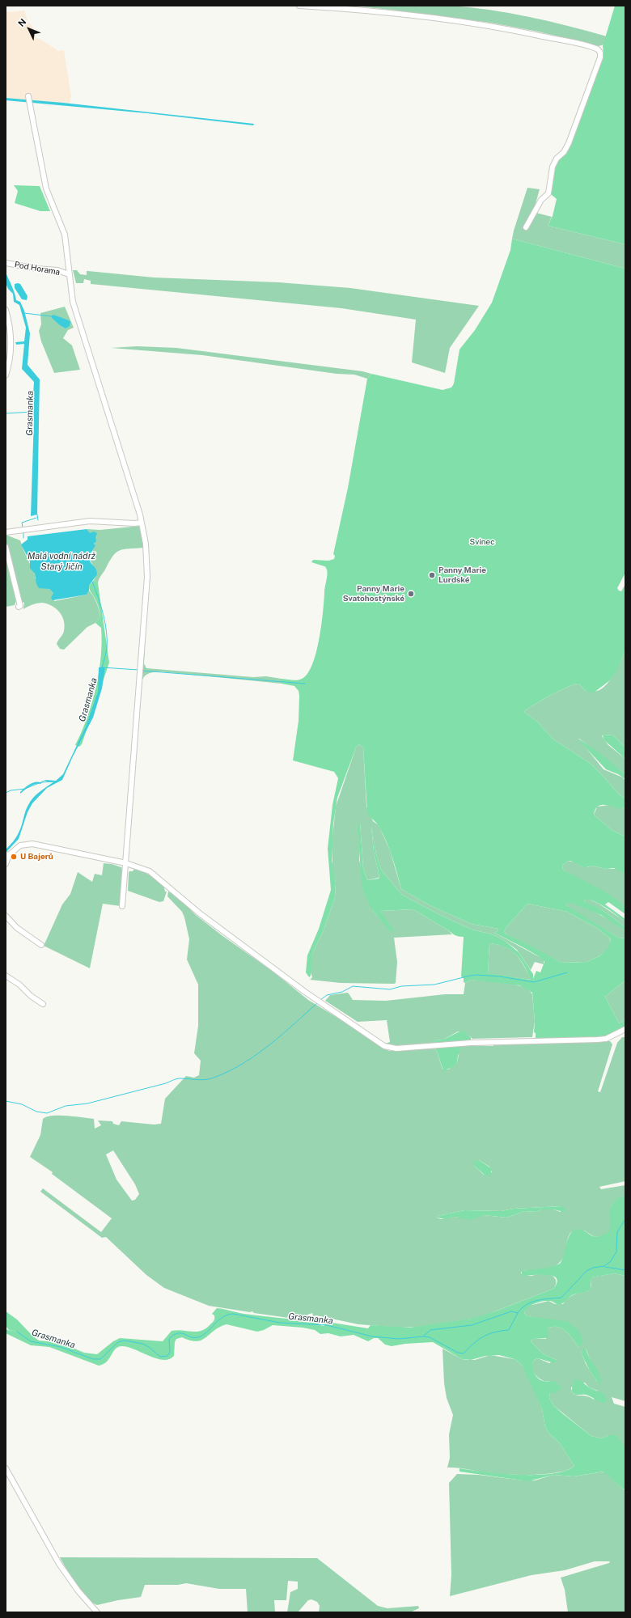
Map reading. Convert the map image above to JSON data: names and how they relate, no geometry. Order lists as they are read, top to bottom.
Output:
{
  "streets": {
    "street": ["Pod Horama"]
  },
  "water": ["Grasmanka", "Malá vodní nádrž Starý Jičín"],
  "parks": ["Svinec"],
  "places": ["Panny Marie Lurdské", "Panny Marie Svatohostýnské", "U Bajerů"],
  "north": "top left"
}
